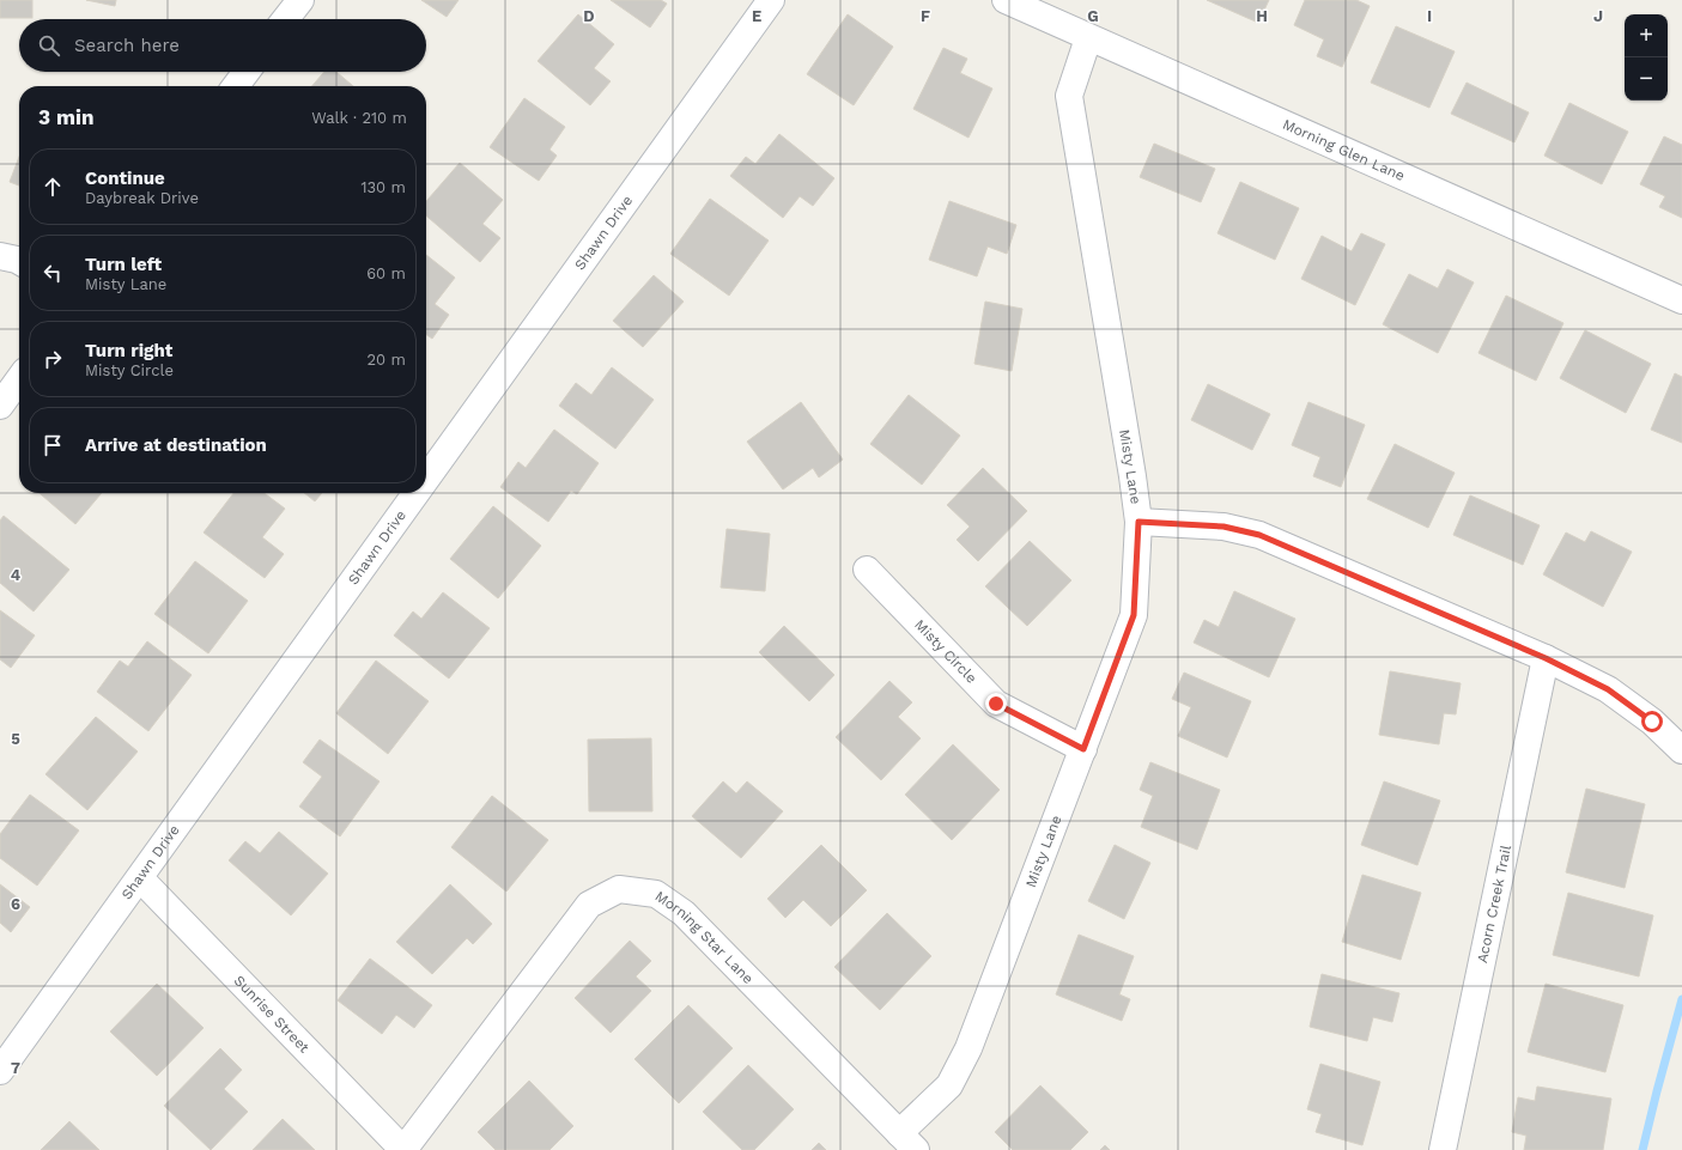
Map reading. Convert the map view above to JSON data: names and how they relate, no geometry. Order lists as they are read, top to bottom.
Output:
{
  "streets": {
    "street": [
      "Morning Glen Lane",
      "Shawn Drive",
      "Misty Lane",
      "Misty Circle",
      "Acorn Creek Trail",
      "Morning Star Lane",
      "Sunrise Street"
    ]
  },
  "crossings": [
    ["Morning Glen Lane", "Misty Lane"],
    ["Shawn Drive", "Sunrise Street"],
    ["Misty Lane", "Misty Circle"],
    ["Misty Lane", "Morning Star Lane"],
    ["Morning Star Lane", "Sunrise Street"]
  ],
  "page": {
    "map_buttons": ["+", "−"],
    "search": "Search here",
    "heading": ["3 min", "Walk · 210 m"],
    "list": [
      ["Continue", "Daybreak Drive", "130 m"],
      ["Turn left", "Misty Lane", "60 m"],
      ["Turn right", "Misty Circle", "20 m"],
      "Arrive at destination"
    ]
  },
  "grid": {
    "columns": [
      "D",
      "E",
      "F",
      "G",
      "H",
      "I",
      "J"
    ],
    "rows": [
      "4",
      "5",
      "6",
      "7"
    ]
  }
}
